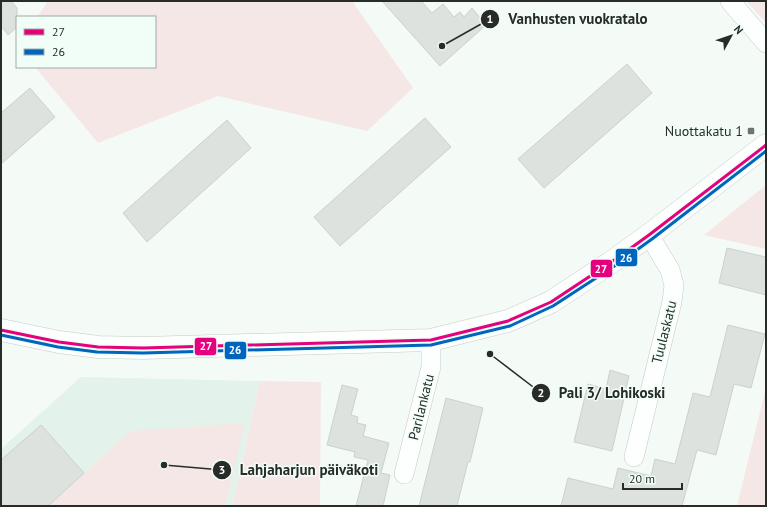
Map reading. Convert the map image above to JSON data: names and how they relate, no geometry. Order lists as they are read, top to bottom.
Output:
{
  "streets": {
    "street": ["Tuulaskatu", "Parilankatu"]
  },
  "places": {
    "other": ["Vanhusten vuokratalo", "Pali 3/ Lohikoski", "Lahjaharjun päiväkoti"],
    "transit": ["Nuottakatu 1"]
  },
  "lines": ["transit line 27", "transit line 26"],
  "legend": ["27", "26"],
  "scale_bar": "20 m",
  "north": "top right"
}
